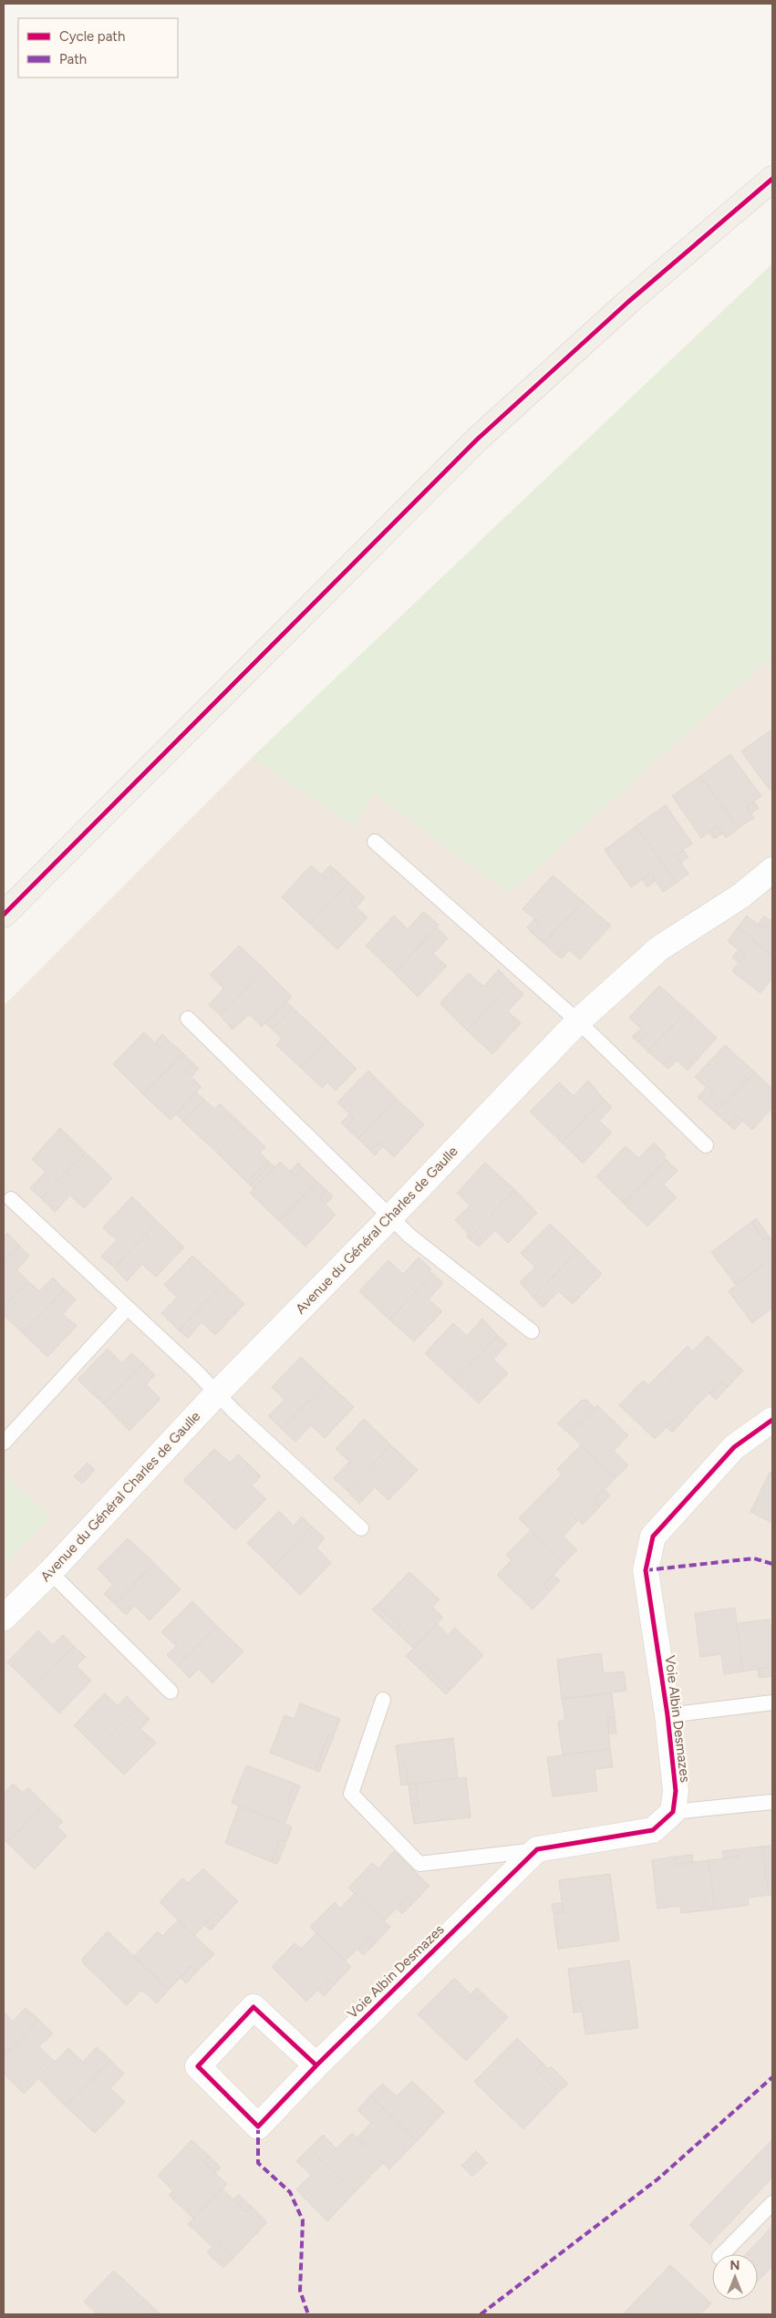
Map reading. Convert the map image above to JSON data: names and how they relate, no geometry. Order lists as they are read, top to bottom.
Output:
{
  "streets": {
    "street": ["Avenue du Général Charles de Gaulle", "Voie Albin Desmazes"]
  },
  "legend": ["Cycle path", "Path"],
  "north": "top"
}
